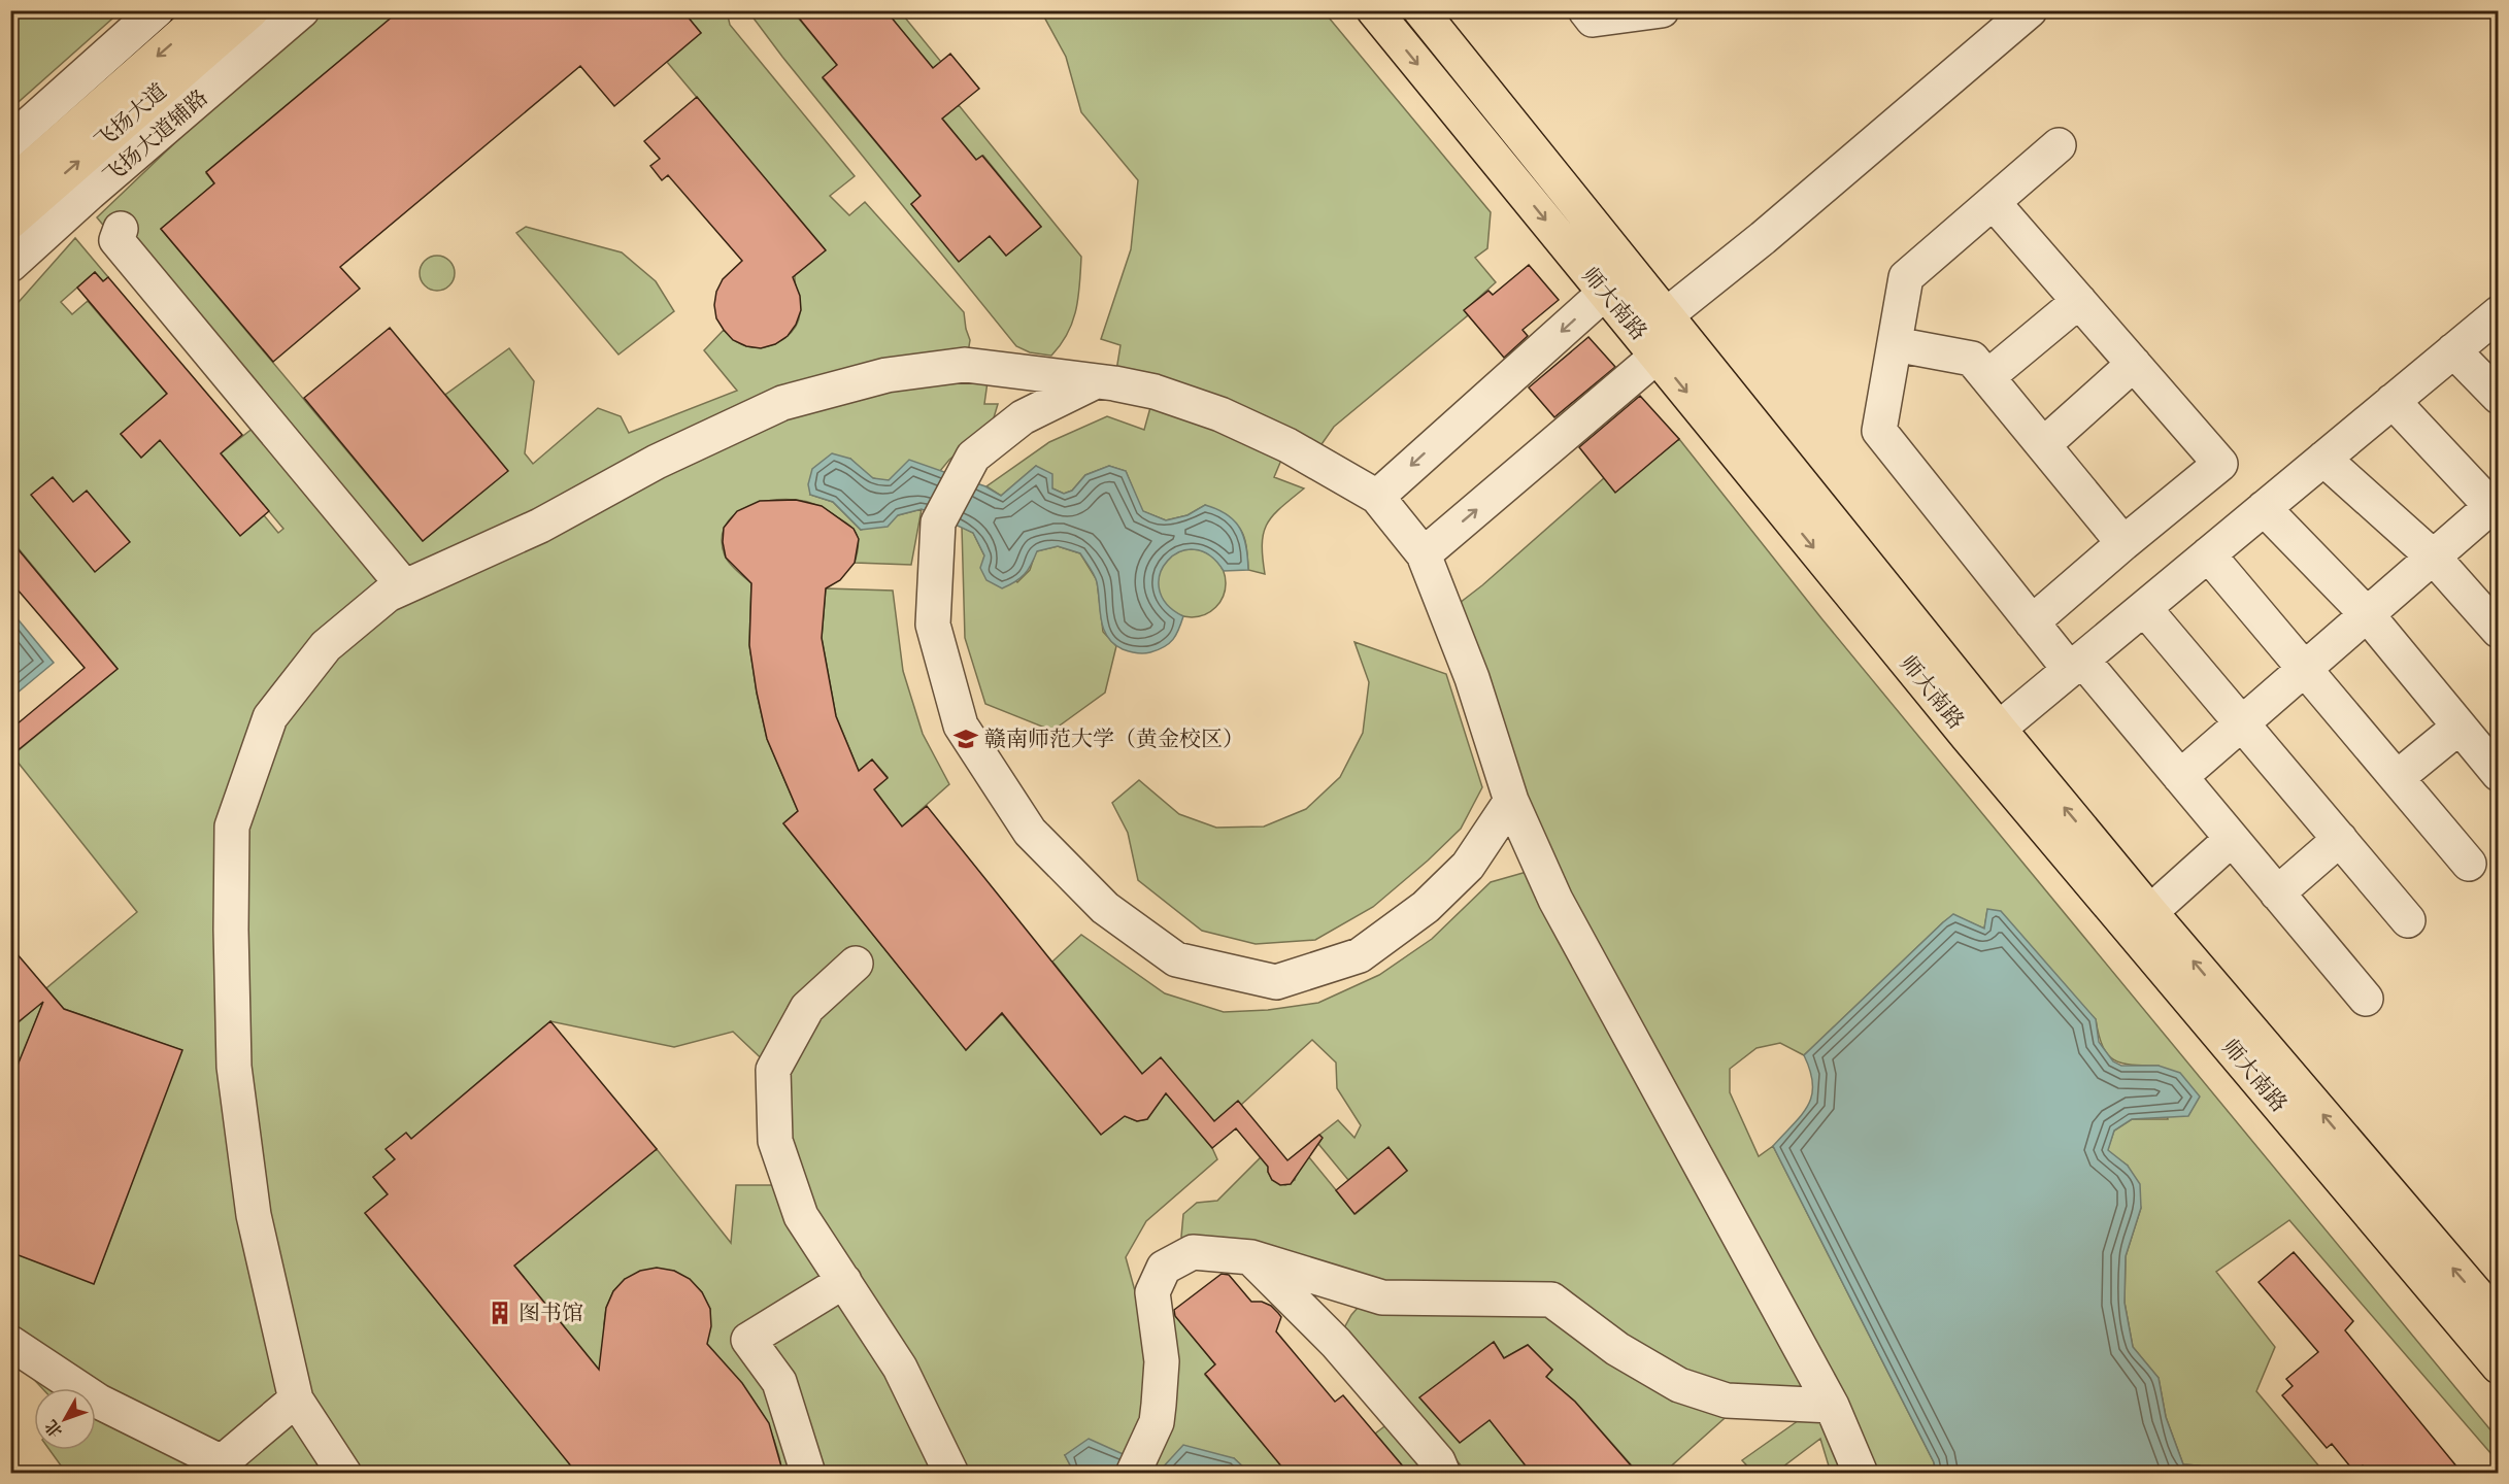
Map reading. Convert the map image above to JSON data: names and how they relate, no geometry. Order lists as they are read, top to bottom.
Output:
{
  "streets": {
    "main road": ["飞扬大道", "师大南路"],
    "street": ["飞扬大道辅路"]
  },
  "places": {
    "school or university": ["赣南师范大学（黄金校区）"],
    "building": ["图书馆"]
  },
  "north": "bottom left"
}
